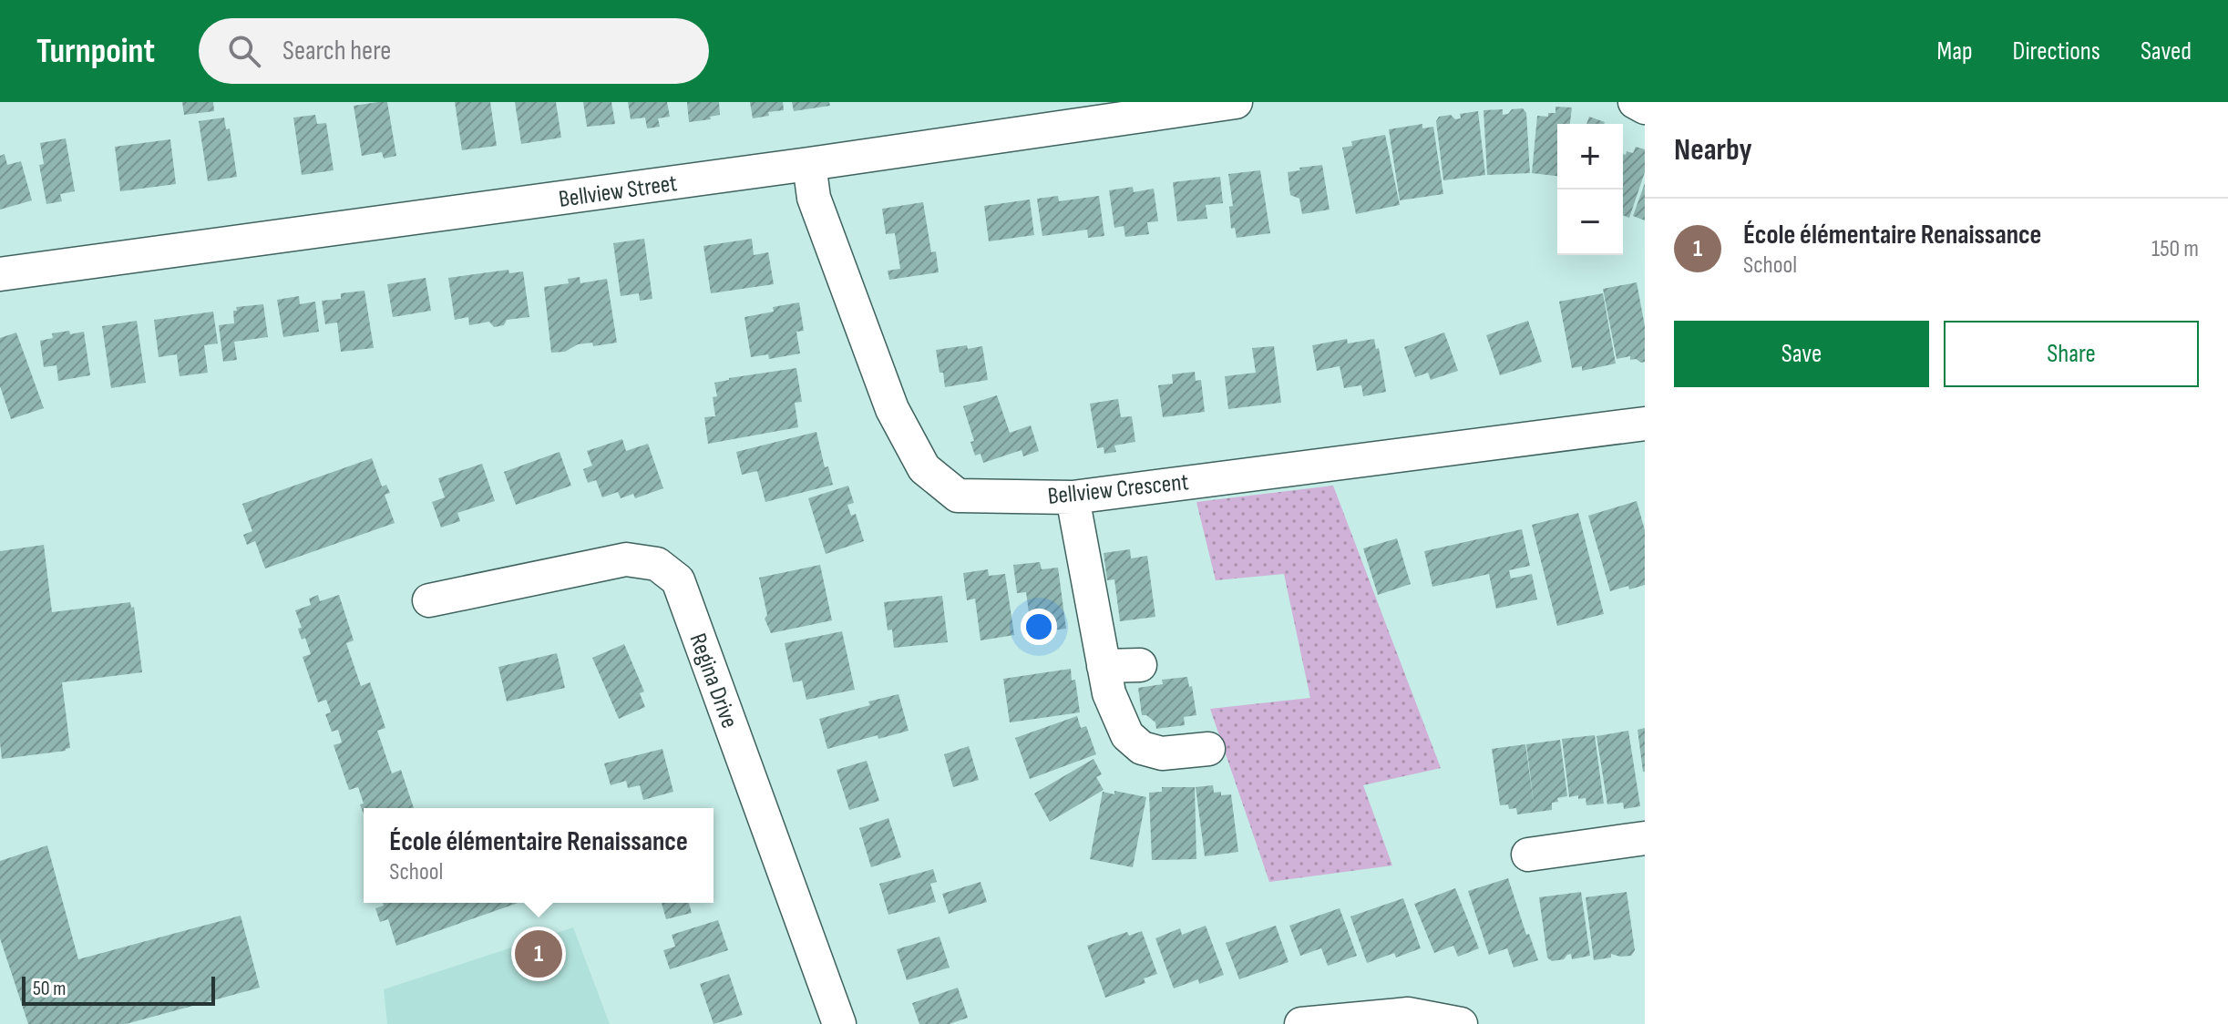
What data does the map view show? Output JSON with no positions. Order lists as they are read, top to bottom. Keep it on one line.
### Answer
{"streets":{"street":["Bellview Street","Bellview Crescent","Regina Drive"]},"crossings":[["Bellview Street","Bellview Crescent"]],"scale_bar":"50 m","page":{"header":"Turnpoint","search":"Search here","nav":["Map","Directions","Saved"],"heading":"Nearby","map_buttons":["+","−"],"list":[{"mark":"1","name":"École élémentaire Renaissance","note":"School","value":"150 m"}],"buttons":["Save","Share"],"popup":["École élémentaire Renaissance","School"],"pins":"1","scale":"50 m"}}
